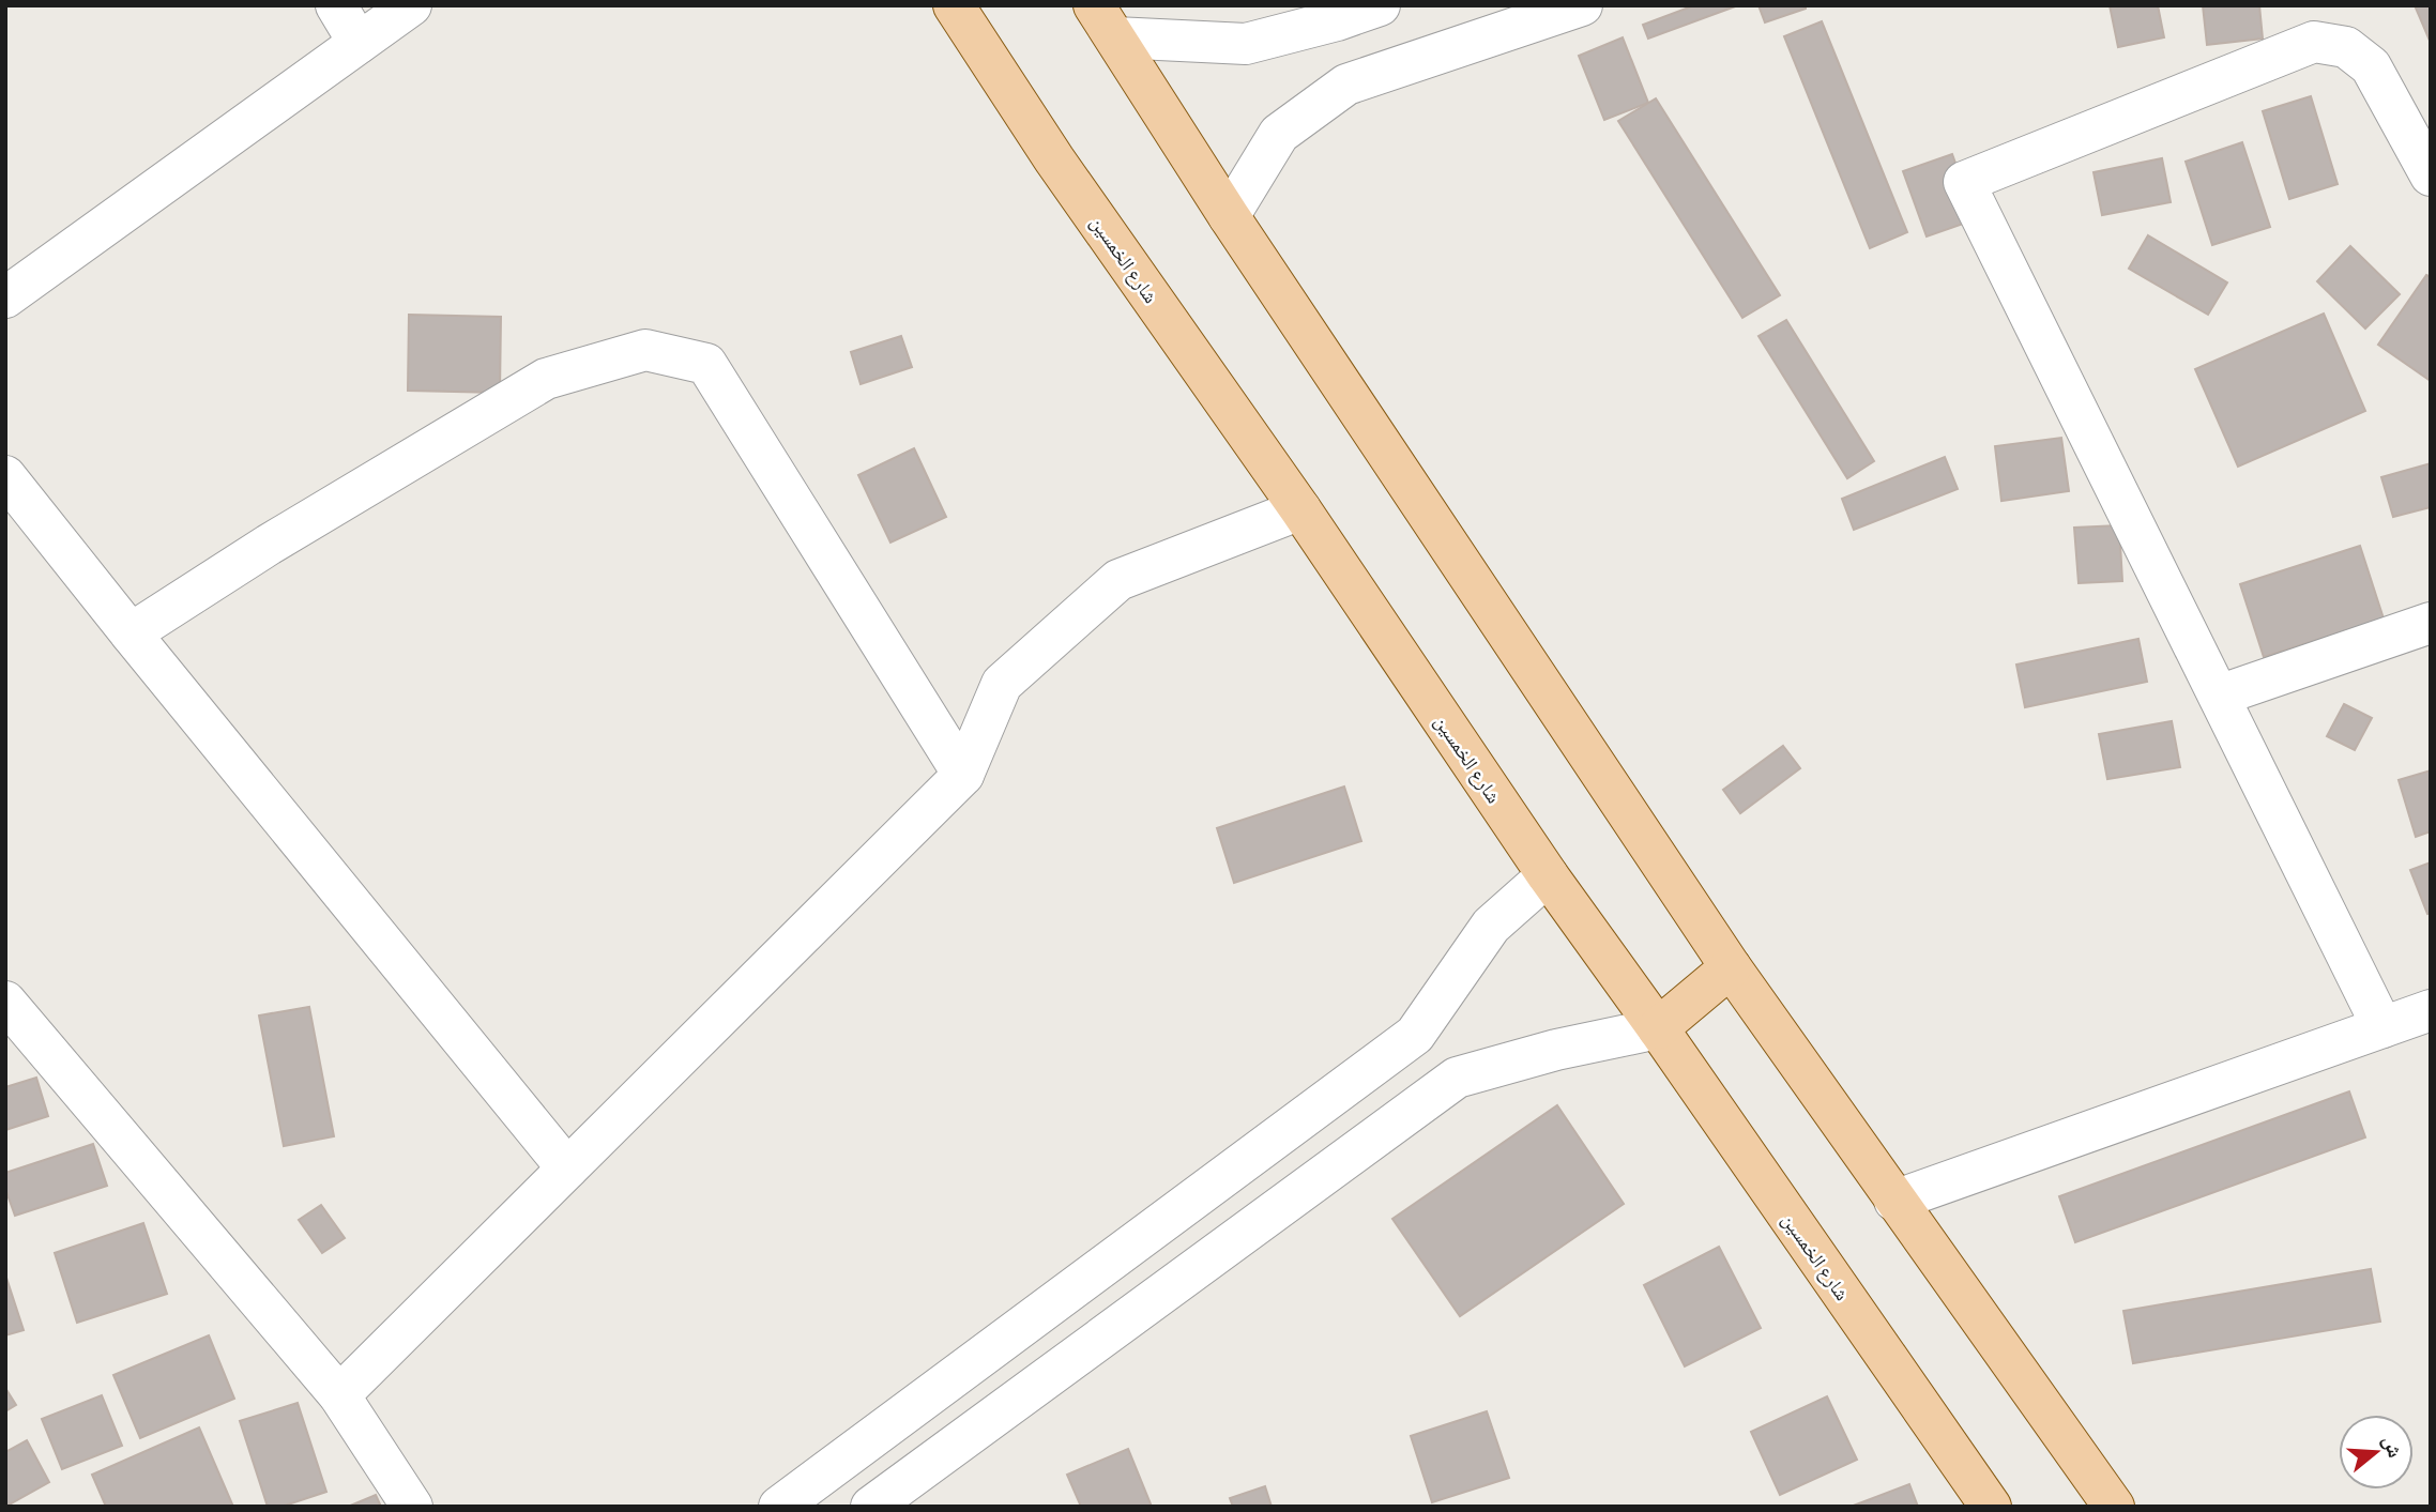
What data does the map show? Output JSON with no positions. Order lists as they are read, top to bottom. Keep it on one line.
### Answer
{"streets":{"main road":["شارع الخمسين"]},"north":"right"}
